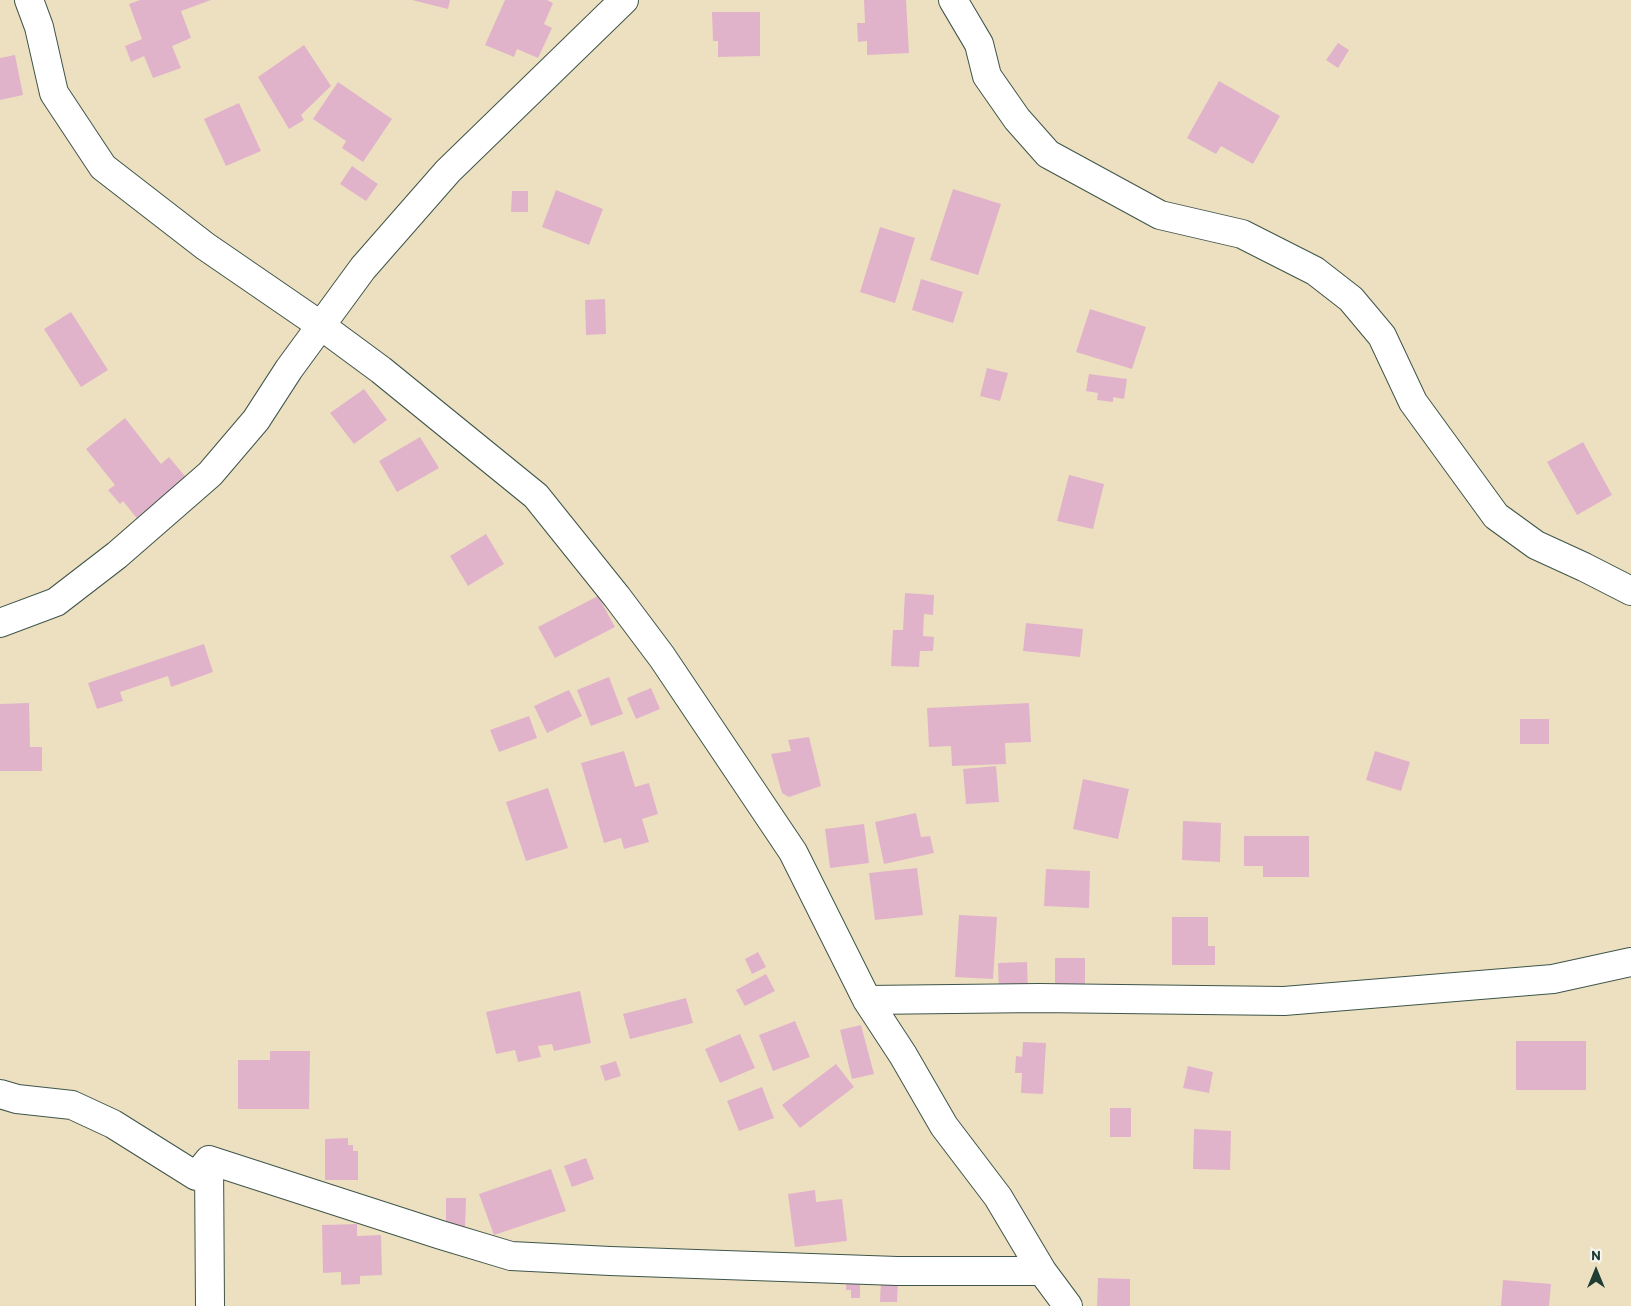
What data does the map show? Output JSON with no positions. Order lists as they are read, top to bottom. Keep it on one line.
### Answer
{"north":"top"}
